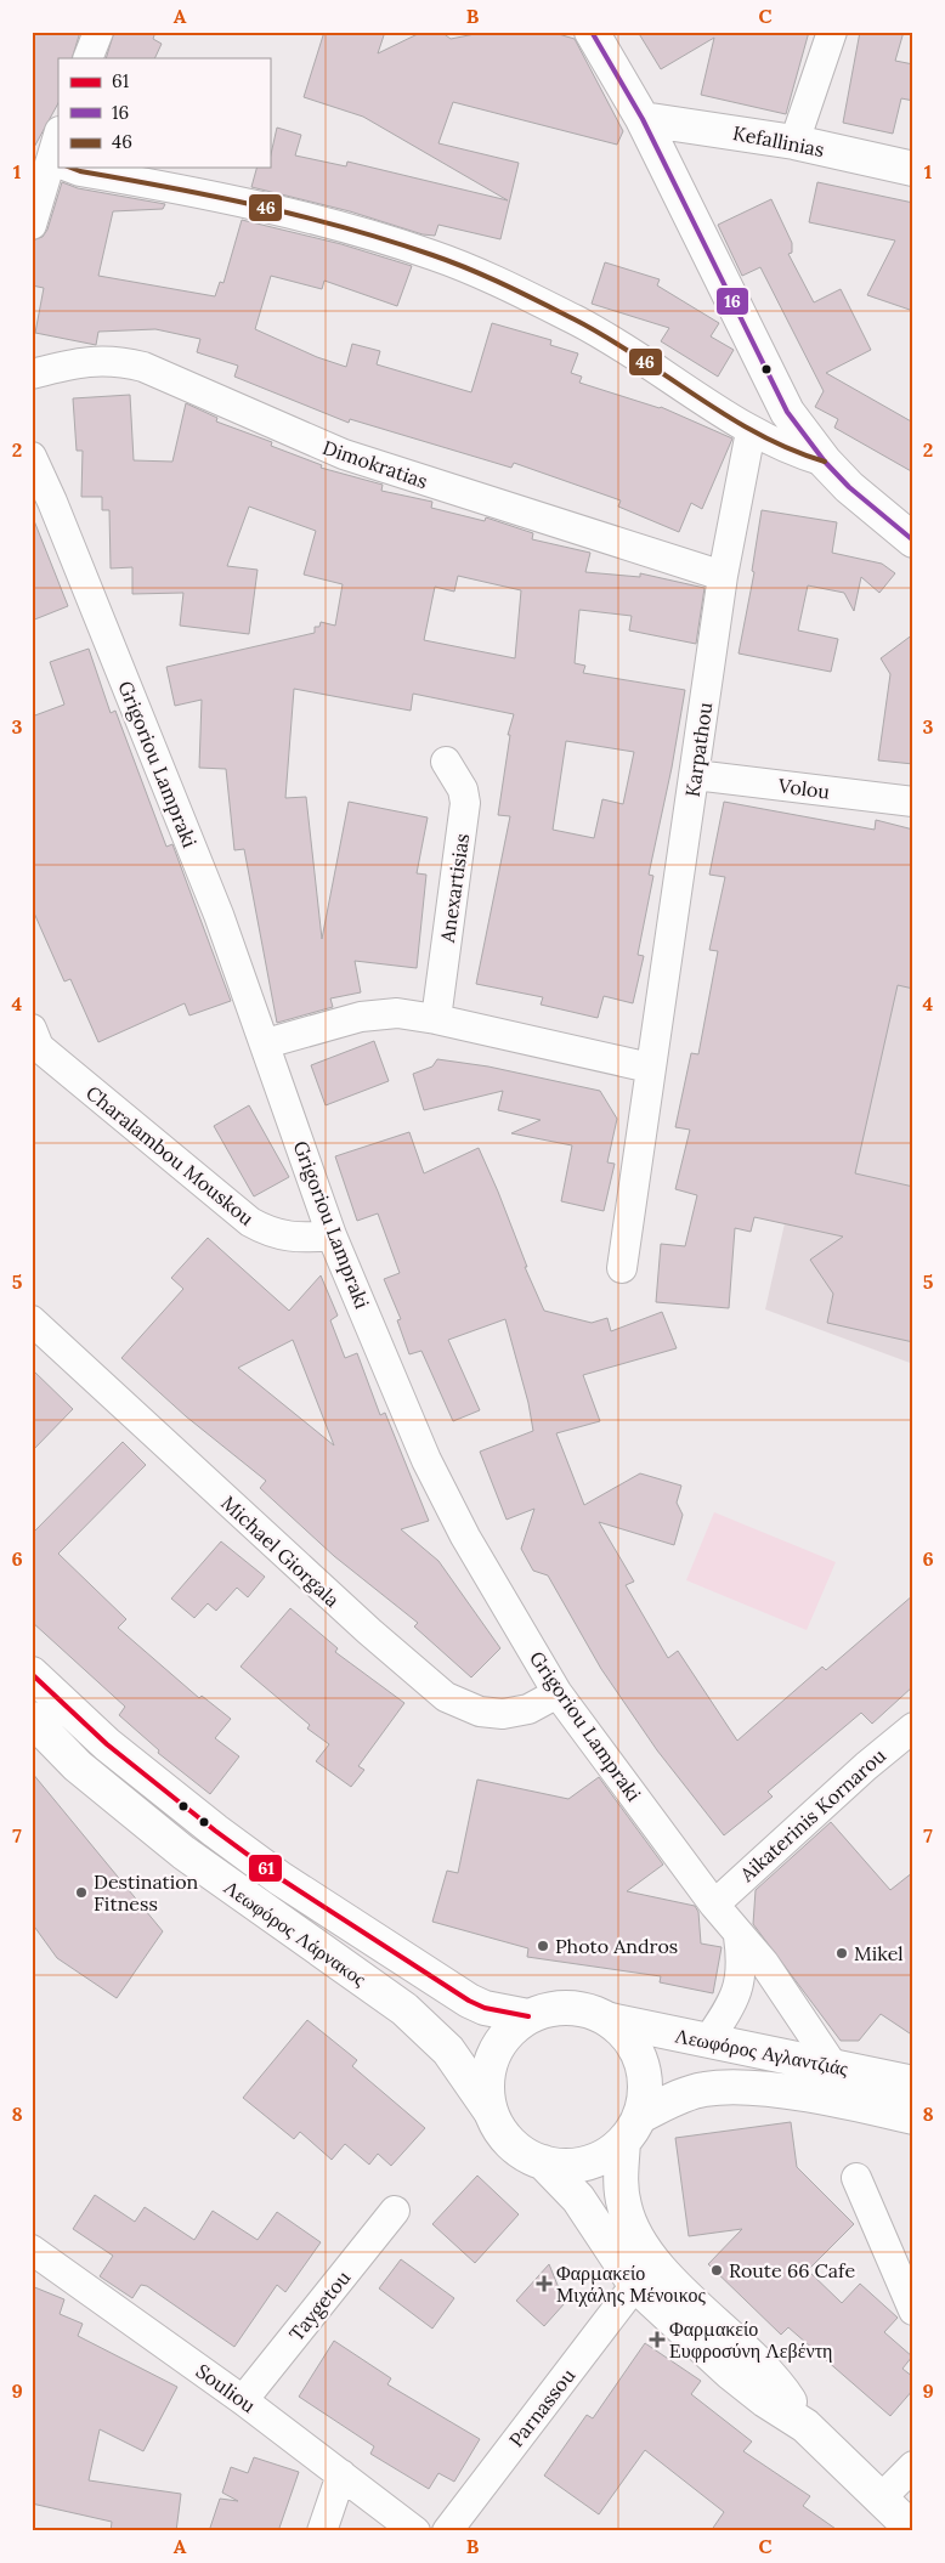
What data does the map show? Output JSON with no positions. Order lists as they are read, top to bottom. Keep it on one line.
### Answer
{"streets":{"main road":["Kefallinias","Λεωφόρος Λάρνακος","Λεωφόρος Αγλαντζιάς"],"street":["Dimokratias","Karpathou","Grigoriou Lampraki","Volou","Anexartisias","Charalambou Mouskou","Michael Giorgala","Aikaterinis Kornarou","Taygetou","Souliou","Parnassou"]},"crossings":[["Dimokratias","Karpathou"],["Karpathou","Volou"],["Grigoriou Lampraki","Charalambou Mouskou"],["Grigoriou Lampraki","Michael Giorgala"],["Grigoriou Lampraki","Aikaterinis Kornarou"],["Grigoriou Lampraki","Λεωφόρος Αγλαντζιάς"],["Λεωφόρος Λάρνακος","Λεωφόρος Αγλαντζιάς"],["Λεωφόρος Λάρνακος","Parnassou"],["Taygetou","Souliou"]],"places":{"other":["Destination Fitness","Photo Andros","Mikel","Route 66 Cafe"],"health":["Φαρμακείο Μιχάλης Μένοικος","Φαρμακείο Ευφροσύνη Λεβέντη"]},"lines":["transit line 16","transit line 46","transit line 61"],"legend":["61","16","46"],"grid":{"columns":["A","B","C"],"rows":["1","2","3","4","5","6","7","8","9"]}}
